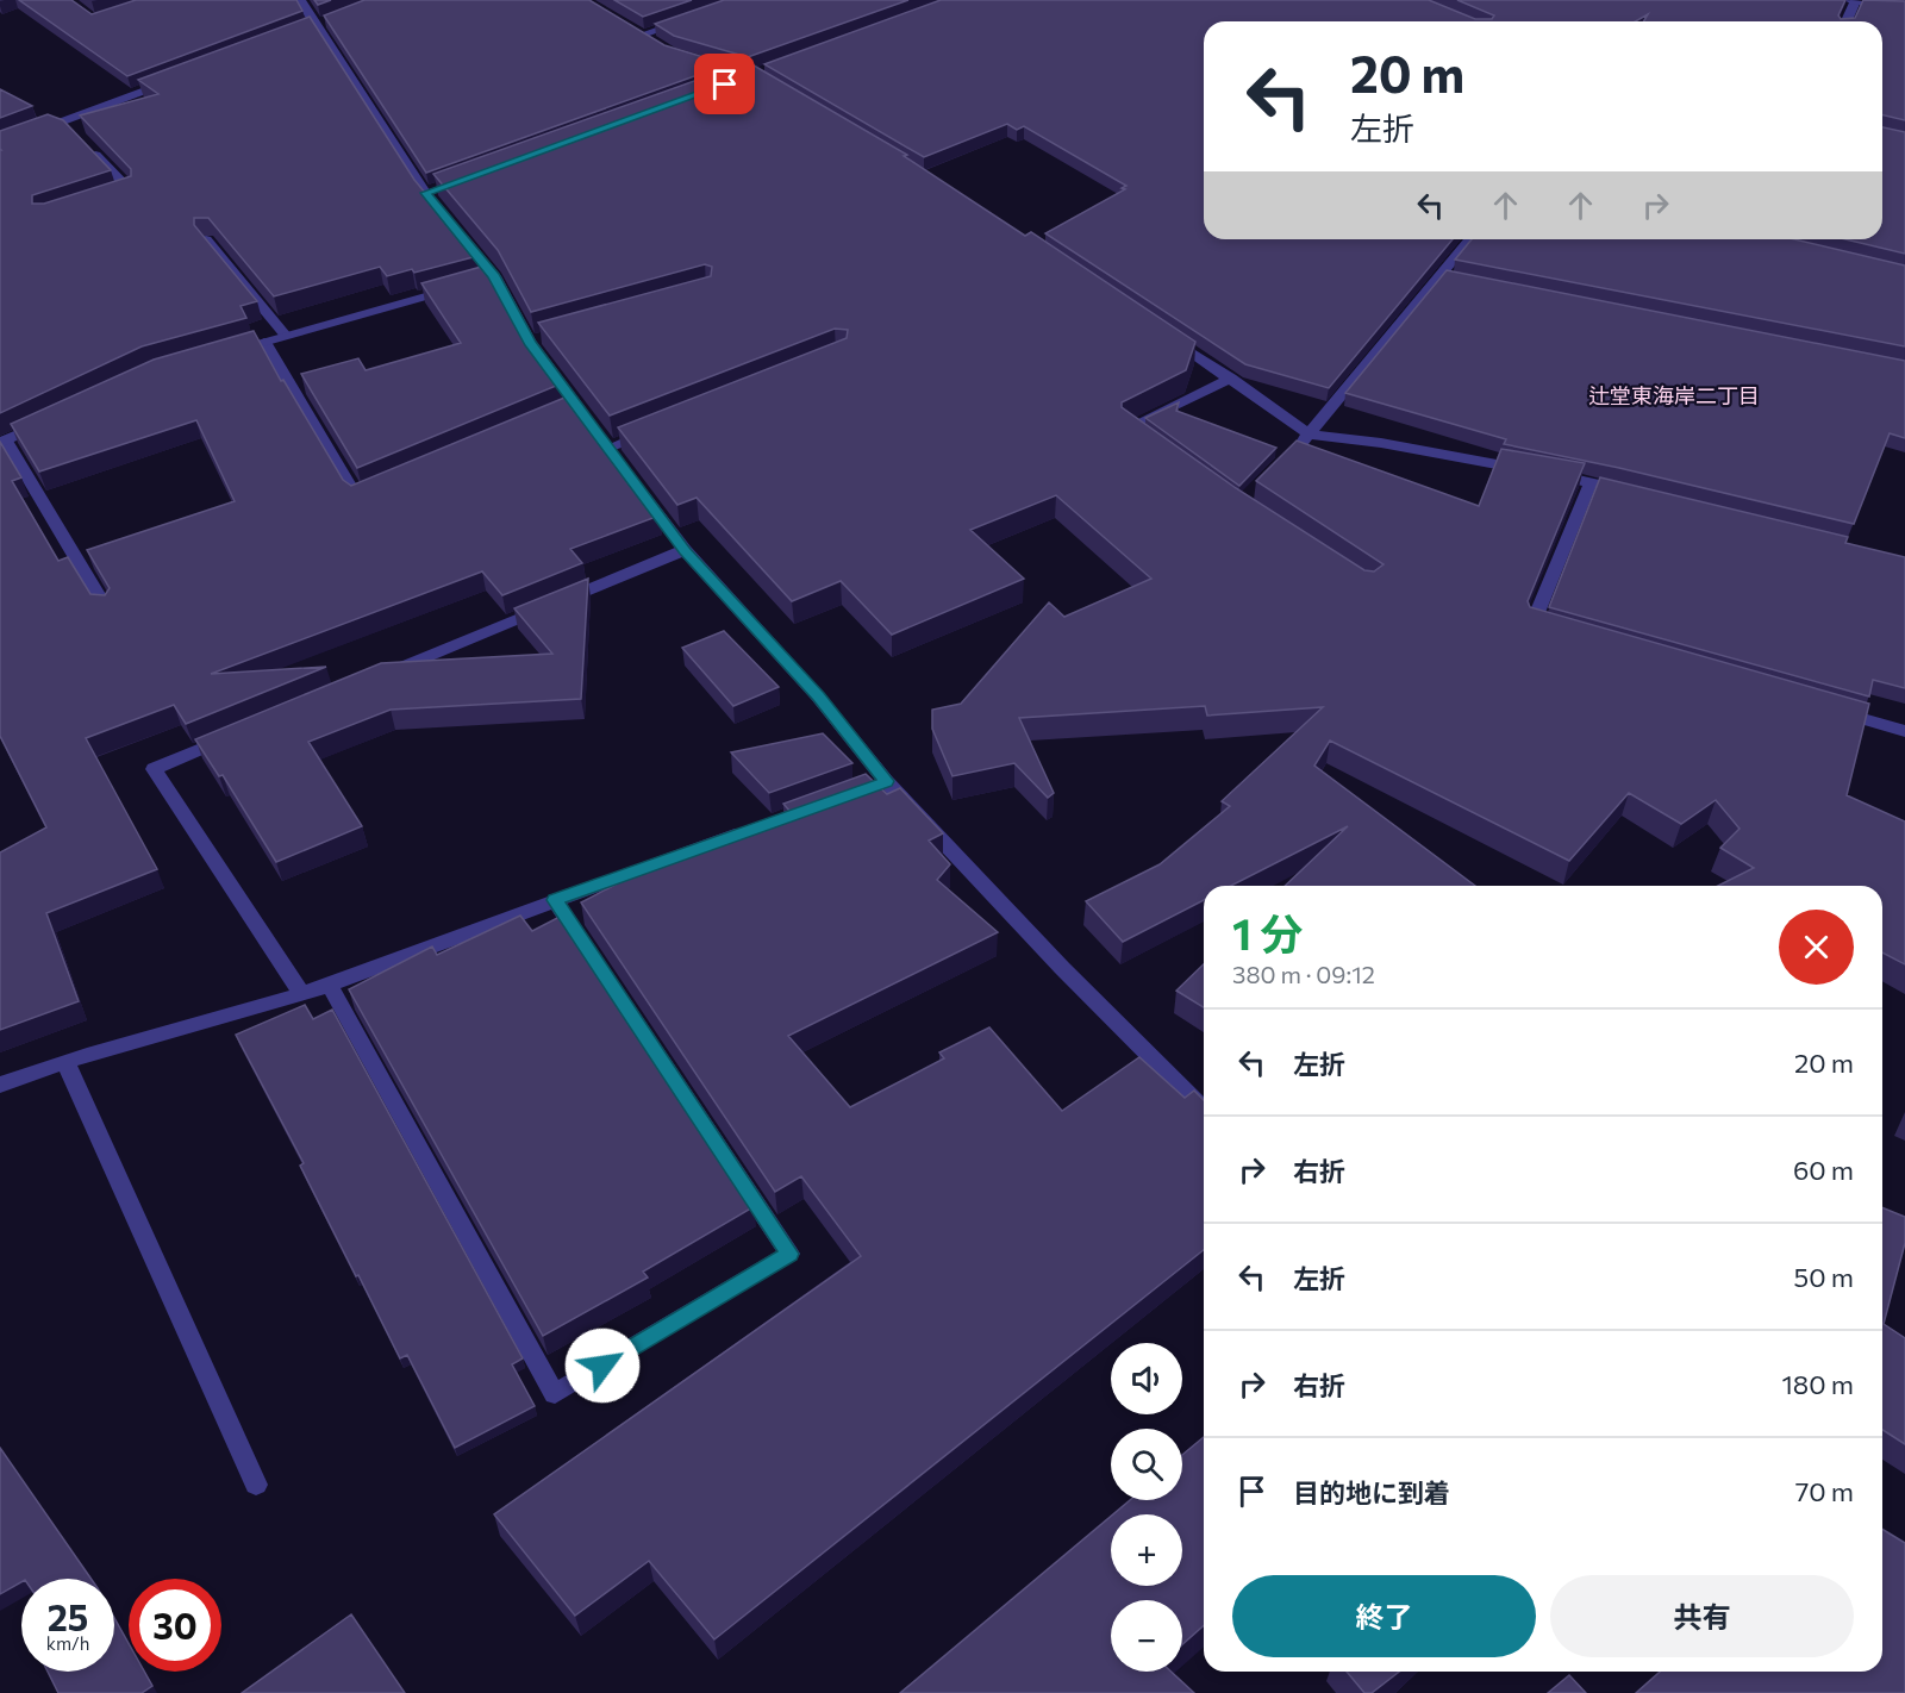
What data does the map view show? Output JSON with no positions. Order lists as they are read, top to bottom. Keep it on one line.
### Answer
{"districts":["辻堂東海岸二丁目"],"page":{"turn":["20 m","左折"],"heading":["1 分","380 m · 09:12"],"list":[{"name":"左折","value":"20 m"},{"name":"右折","value":"60 m"},{"name":"左折","value":"50 m"},{"name":"右折","value":"180 m"},{"name":"目的地に到着","value":"70 m"}],"map_buttons":["+","−"],"buttons":["終了","共有"],"speed":"25 km/h","limit":"30"}}
